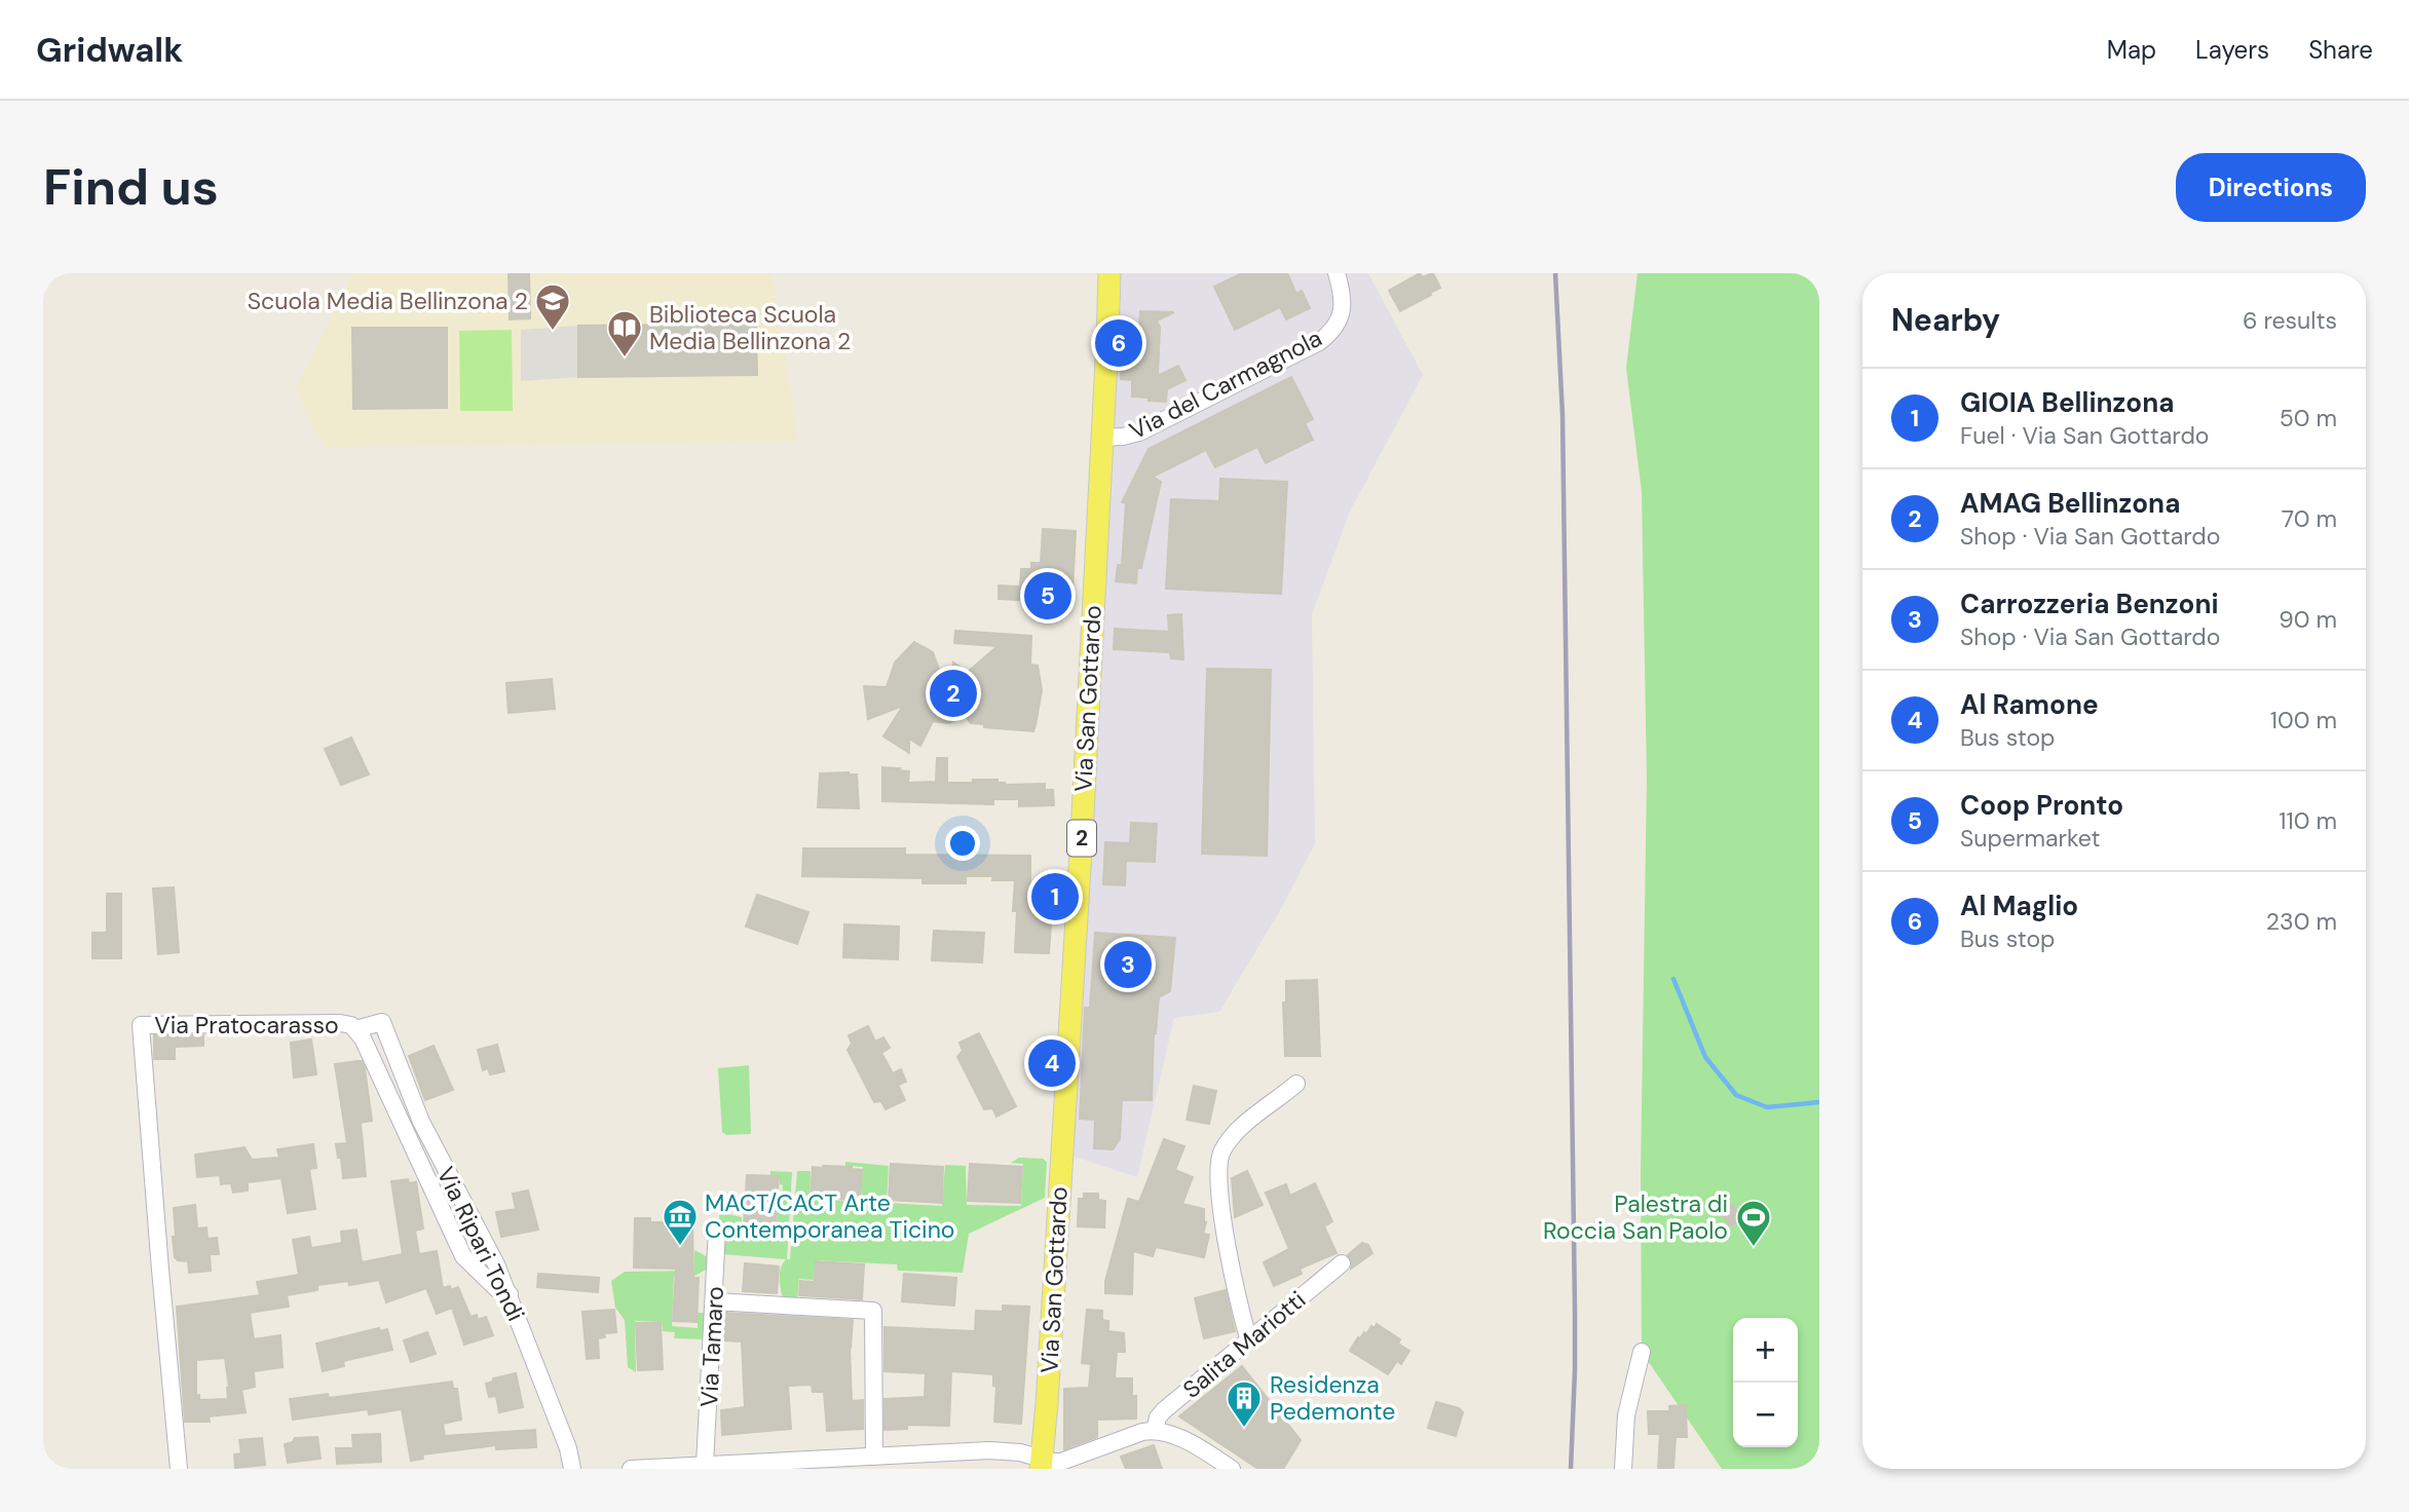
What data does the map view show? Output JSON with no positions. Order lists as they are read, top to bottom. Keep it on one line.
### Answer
{"streets":{"main road":["Via San Gottardo","2"],"street":["Via del Carmagnola","Via Pratocarasso","Via Ripari Tondi","Salita Mariotti","Via Tamaro"]},"crossings":[["Via del Carmagnola","Via San Gottardo"],["Via Pratocarasso","Via Ripari Tondi"]],"places":{"school or university":["Scuola Media Bellinzona 2"],"library":["Biblioteca Scuola Media Bellinzona 2"],"museum":["MACT/CACT Arte Contemporanea Ticino"],"sports":["Palestra di Roccia San Paolo"],"building":["Residenza Pedemonte"]},"page":{"header":"Gridwalk","nav":["Map","Layers","Share"],"buttons":"Directions","title":"Find us","heading":["Nearby","6 results"],"pins":["6","5","2","1","3","4"],"list":[{"mark":"1","name":"GIOIA Bellinzona","note":"Fuel · Via San Gottardo","value":"50 m"},{"mark":"2","name":"AMAG Bellinzona","note":"Shop · Via San Gottardo","value":"70 m"},{"mark":"3","name":"Carrozzeria Benzoni","note":"Shop · Via San Gottardo","value":"90 m"},{"mark":"4","name":"Al Ramone","note":"Bus stop","value":"100 m"},{"mark":"5","name":"Coop Pronto","note":"Supermarket","value":"110 m"},{"mark":"6","name":"Al Maglio","note":"Bus stop","value":"230 m"}],"map_buttons":["+","−"]}}
